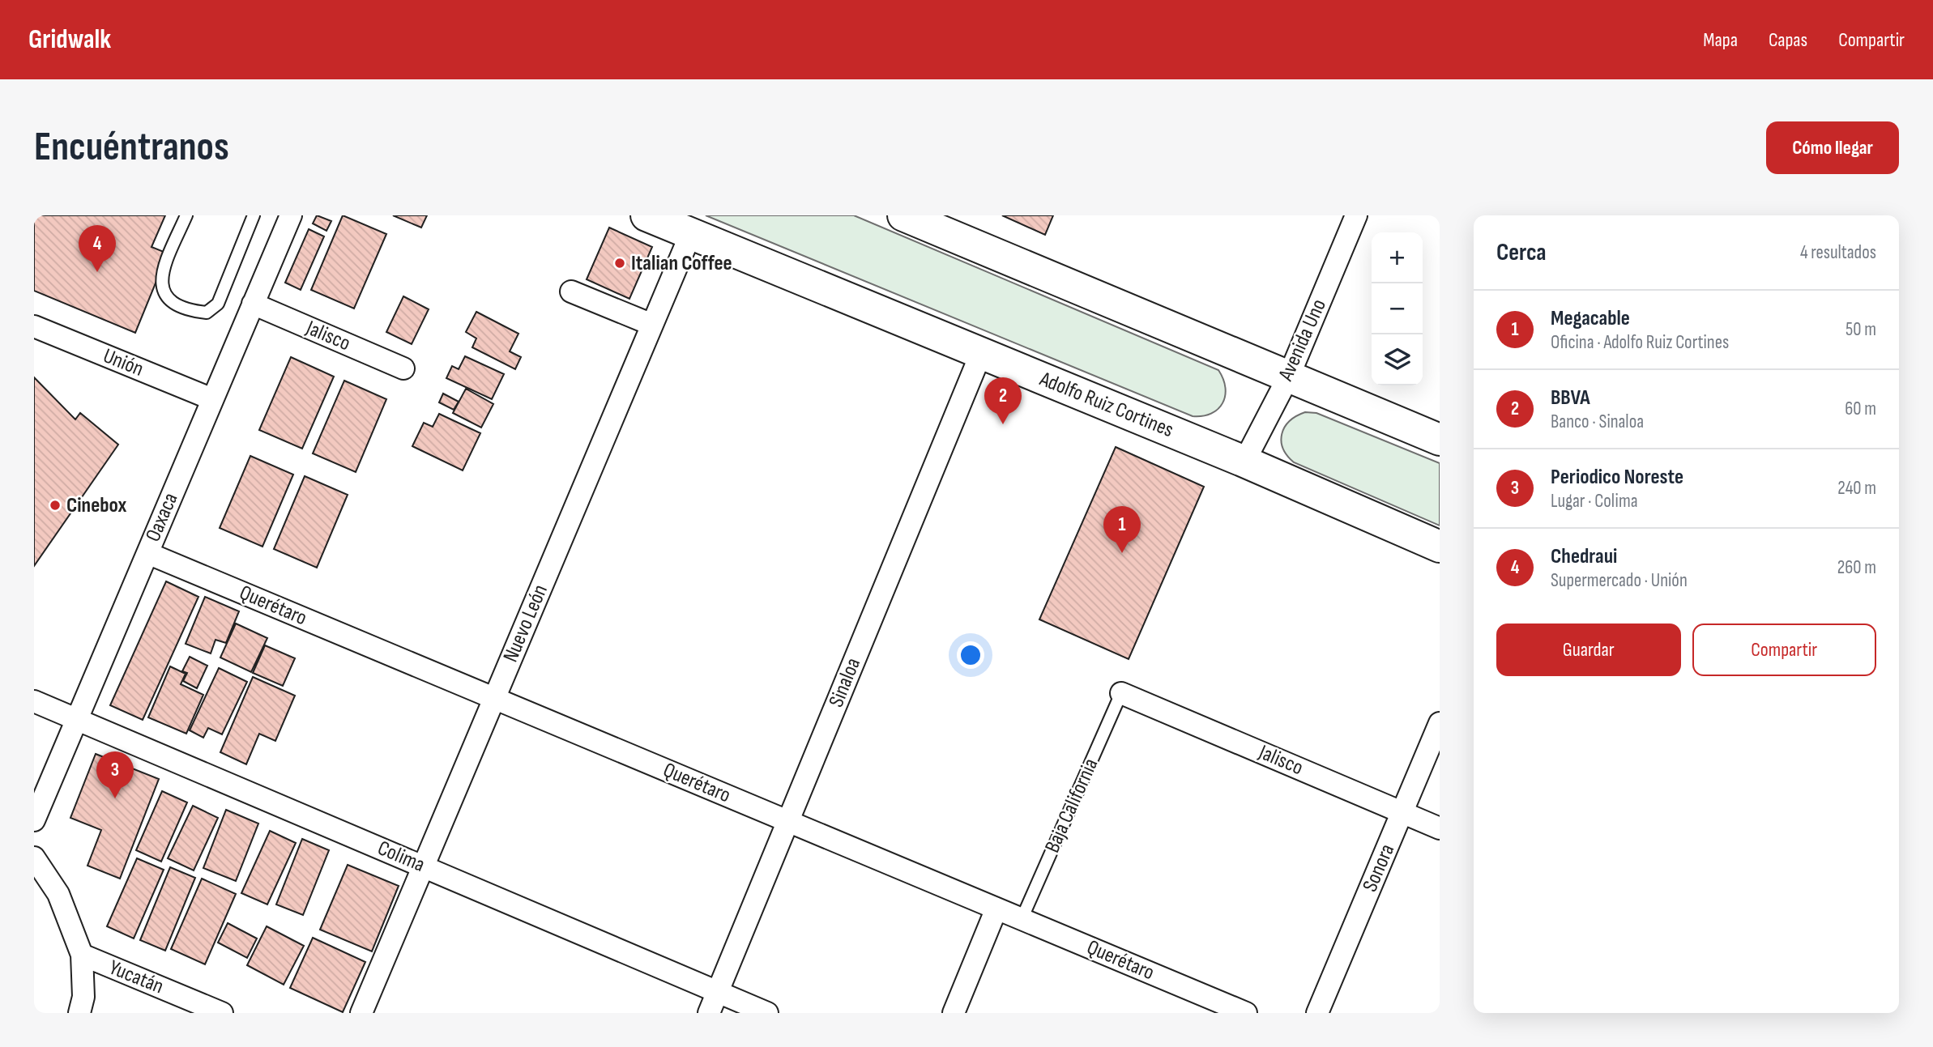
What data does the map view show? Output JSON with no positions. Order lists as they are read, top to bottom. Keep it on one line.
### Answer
{"streets":{"main road":["Adolfo Ruiz Cortines"],"street":["Jalisco","Avenida Uno","Unión","Oaxaca","Querétaro","Nuevo León","Sinaloa","Colima","Sonora","Yucatán"],"lane":["Baja California"]},"crossings":[["Jalisco","Oaxaca"],["Jalisco","Baja California"],["Jalisco","Sonora"],["Avenida Uno","Adolfo Ruiz Cortines"],["Unión","Oaxaca"],["Adolfo Ruiz Cortines","Nuevo León"],["Adolfo Ruiz Cortines","Sinaloa"],["Oaxaca","Querétaro"],["Oaxaca","Colima"],["Querétaro","Nuevo León"],["Querétaro","Sinaloa"],["Querétaro","Baja California"],["Nuevo León","Colima"],["Sinaloa","Colima"]],"places":["Italian Coffee","Cinebox"],"page":{"header":"Gridwalk","nav":["Mapa","Capas","Compartir"],"buttons":["Cómo llegar",["Guardar","Compartir"]],"title":"Encuéntranos","heading":["Cerca","4 resultados"],"pins":["4","2","1","3"],"map_buttons":["+","−"],"list":[{"mark":"1","name":"Megacable","note":"Oficina · Adolfo Ruiz Cortines","value":"50 m"},{"mark":"2","name":"BBVA","note":"Banco · Sinaloa","value":"60 m"},{"mark":"3","name":"Periodico Noreste","note":"Lugar · Colima","value":"240 m"},{"mark":"4","name":"Chedraui","note":"Supermercado · Unión","value":"260 m"}]}}
